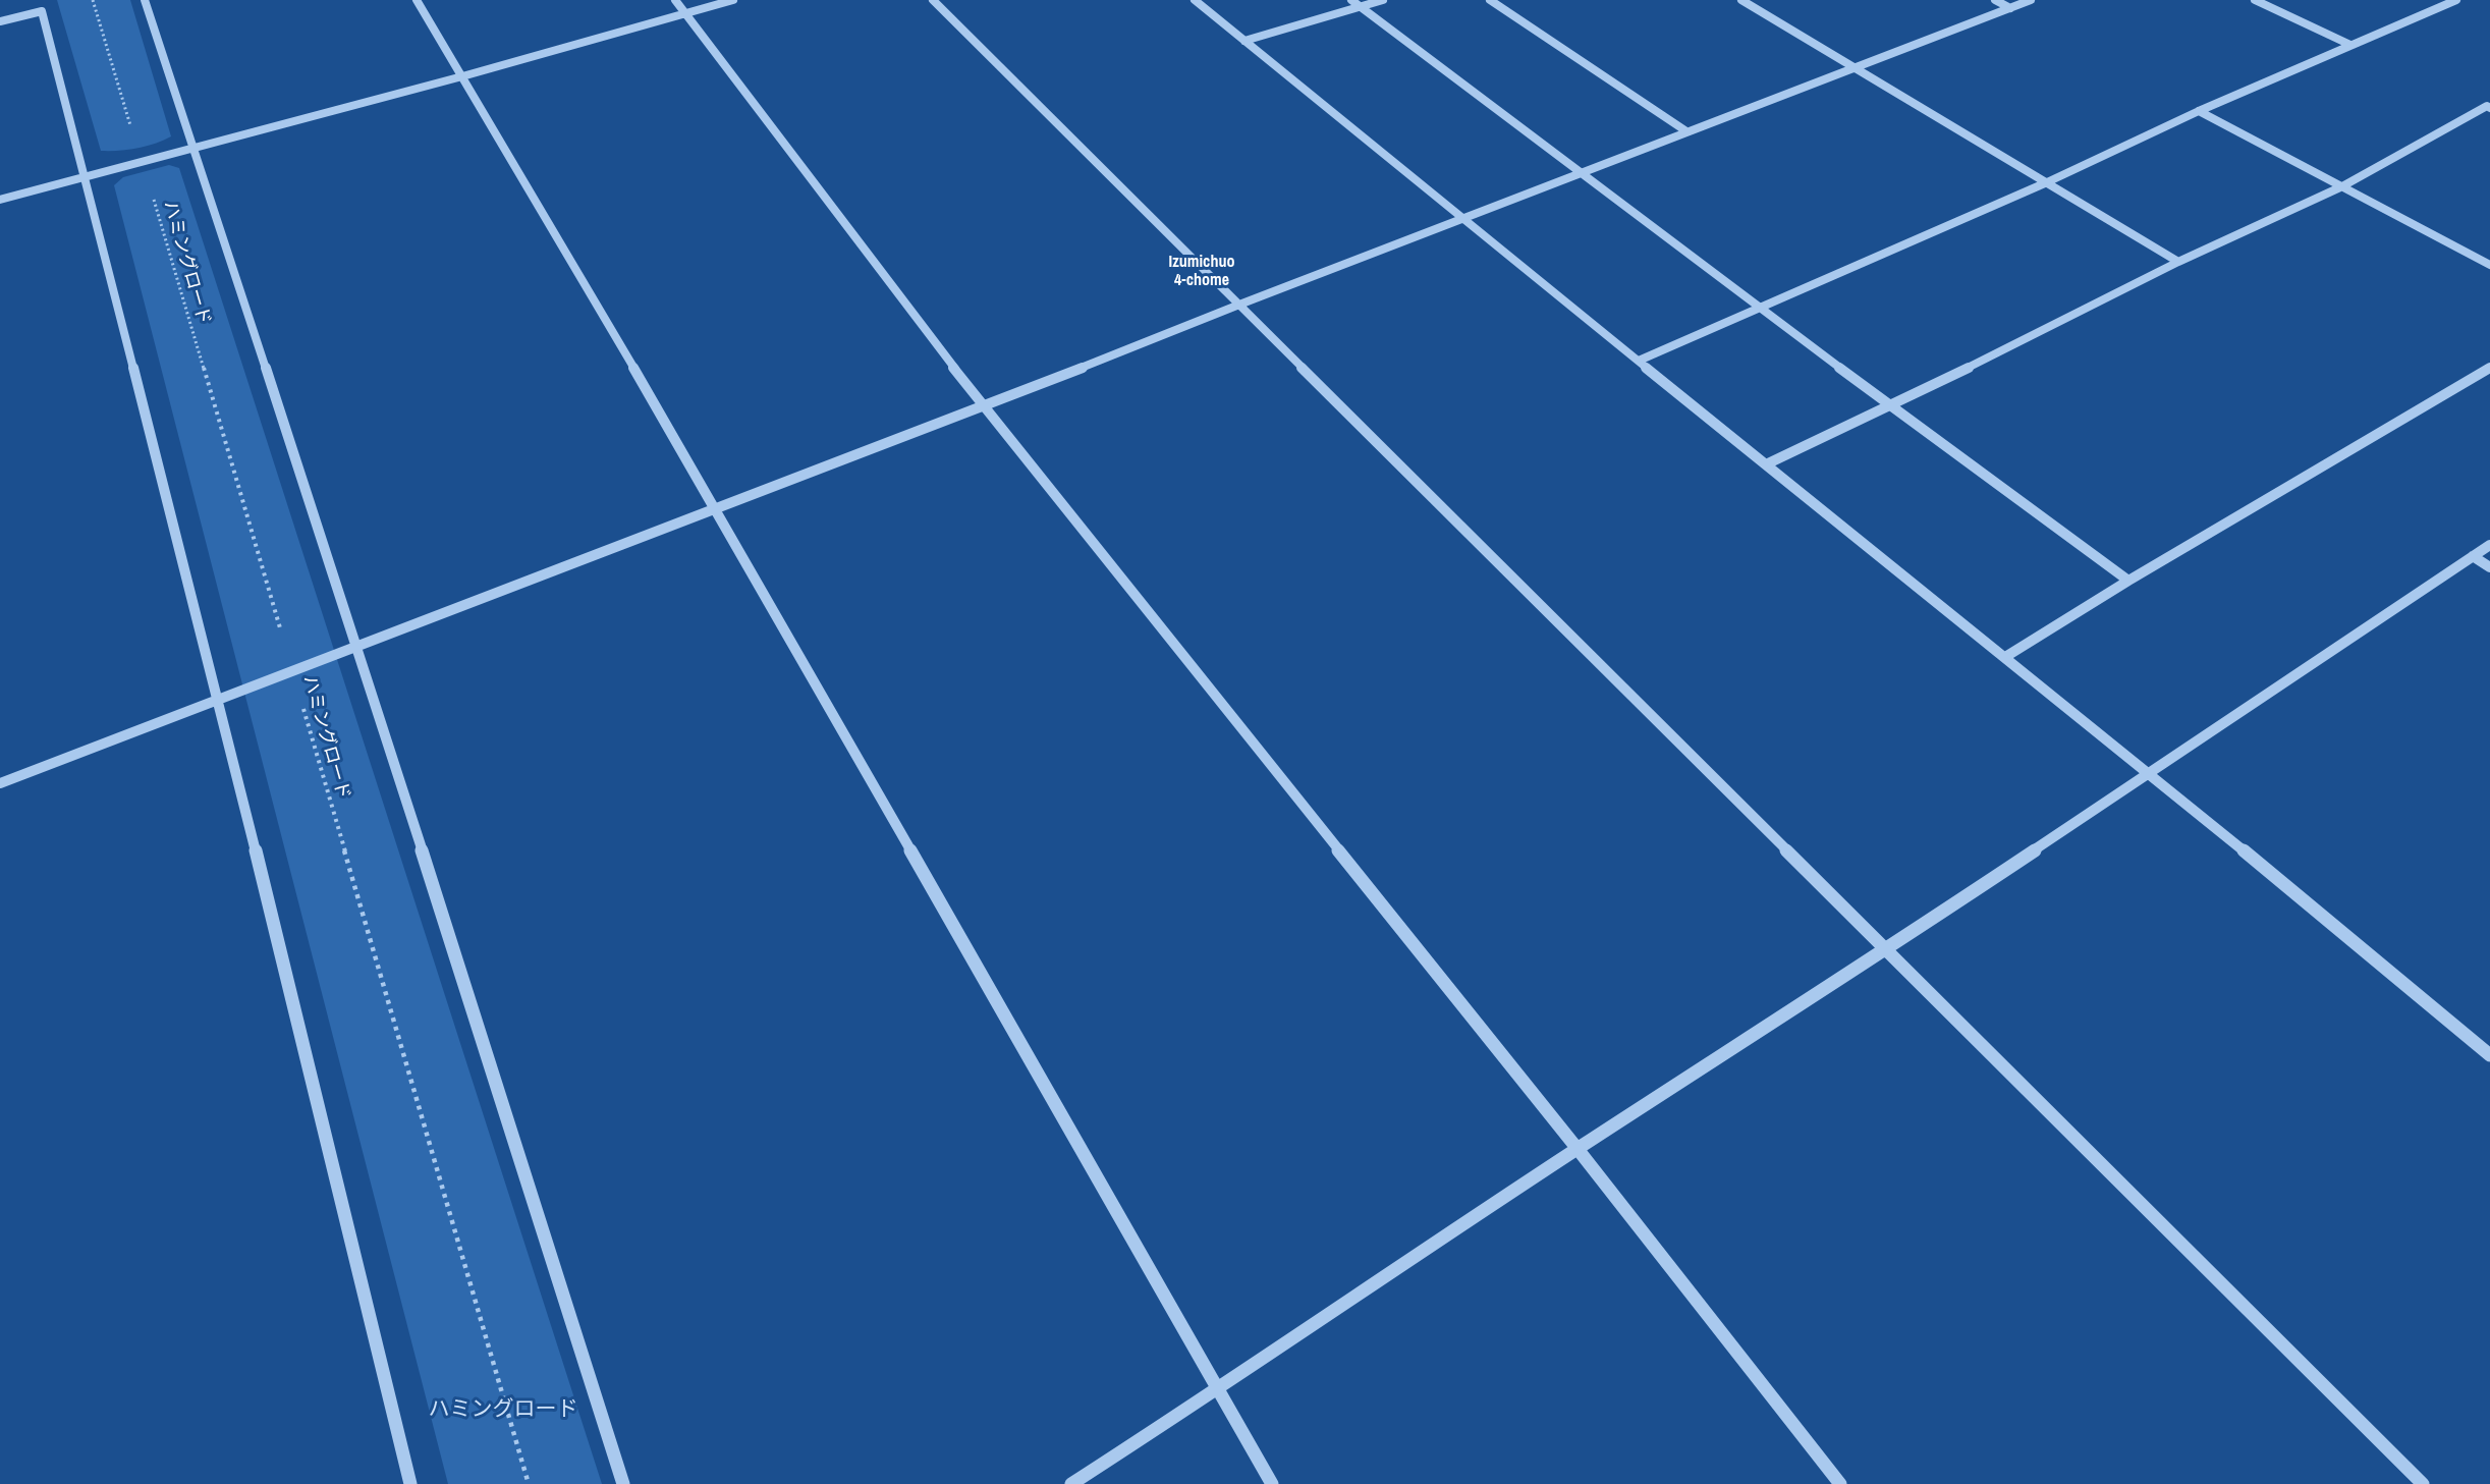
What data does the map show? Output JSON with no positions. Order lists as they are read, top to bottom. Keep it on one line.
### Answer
{"streets":{"path":["ハミングロード"]},"districts":["Izumichuo 4-chome"],"parks":["ハミングロード"]}
